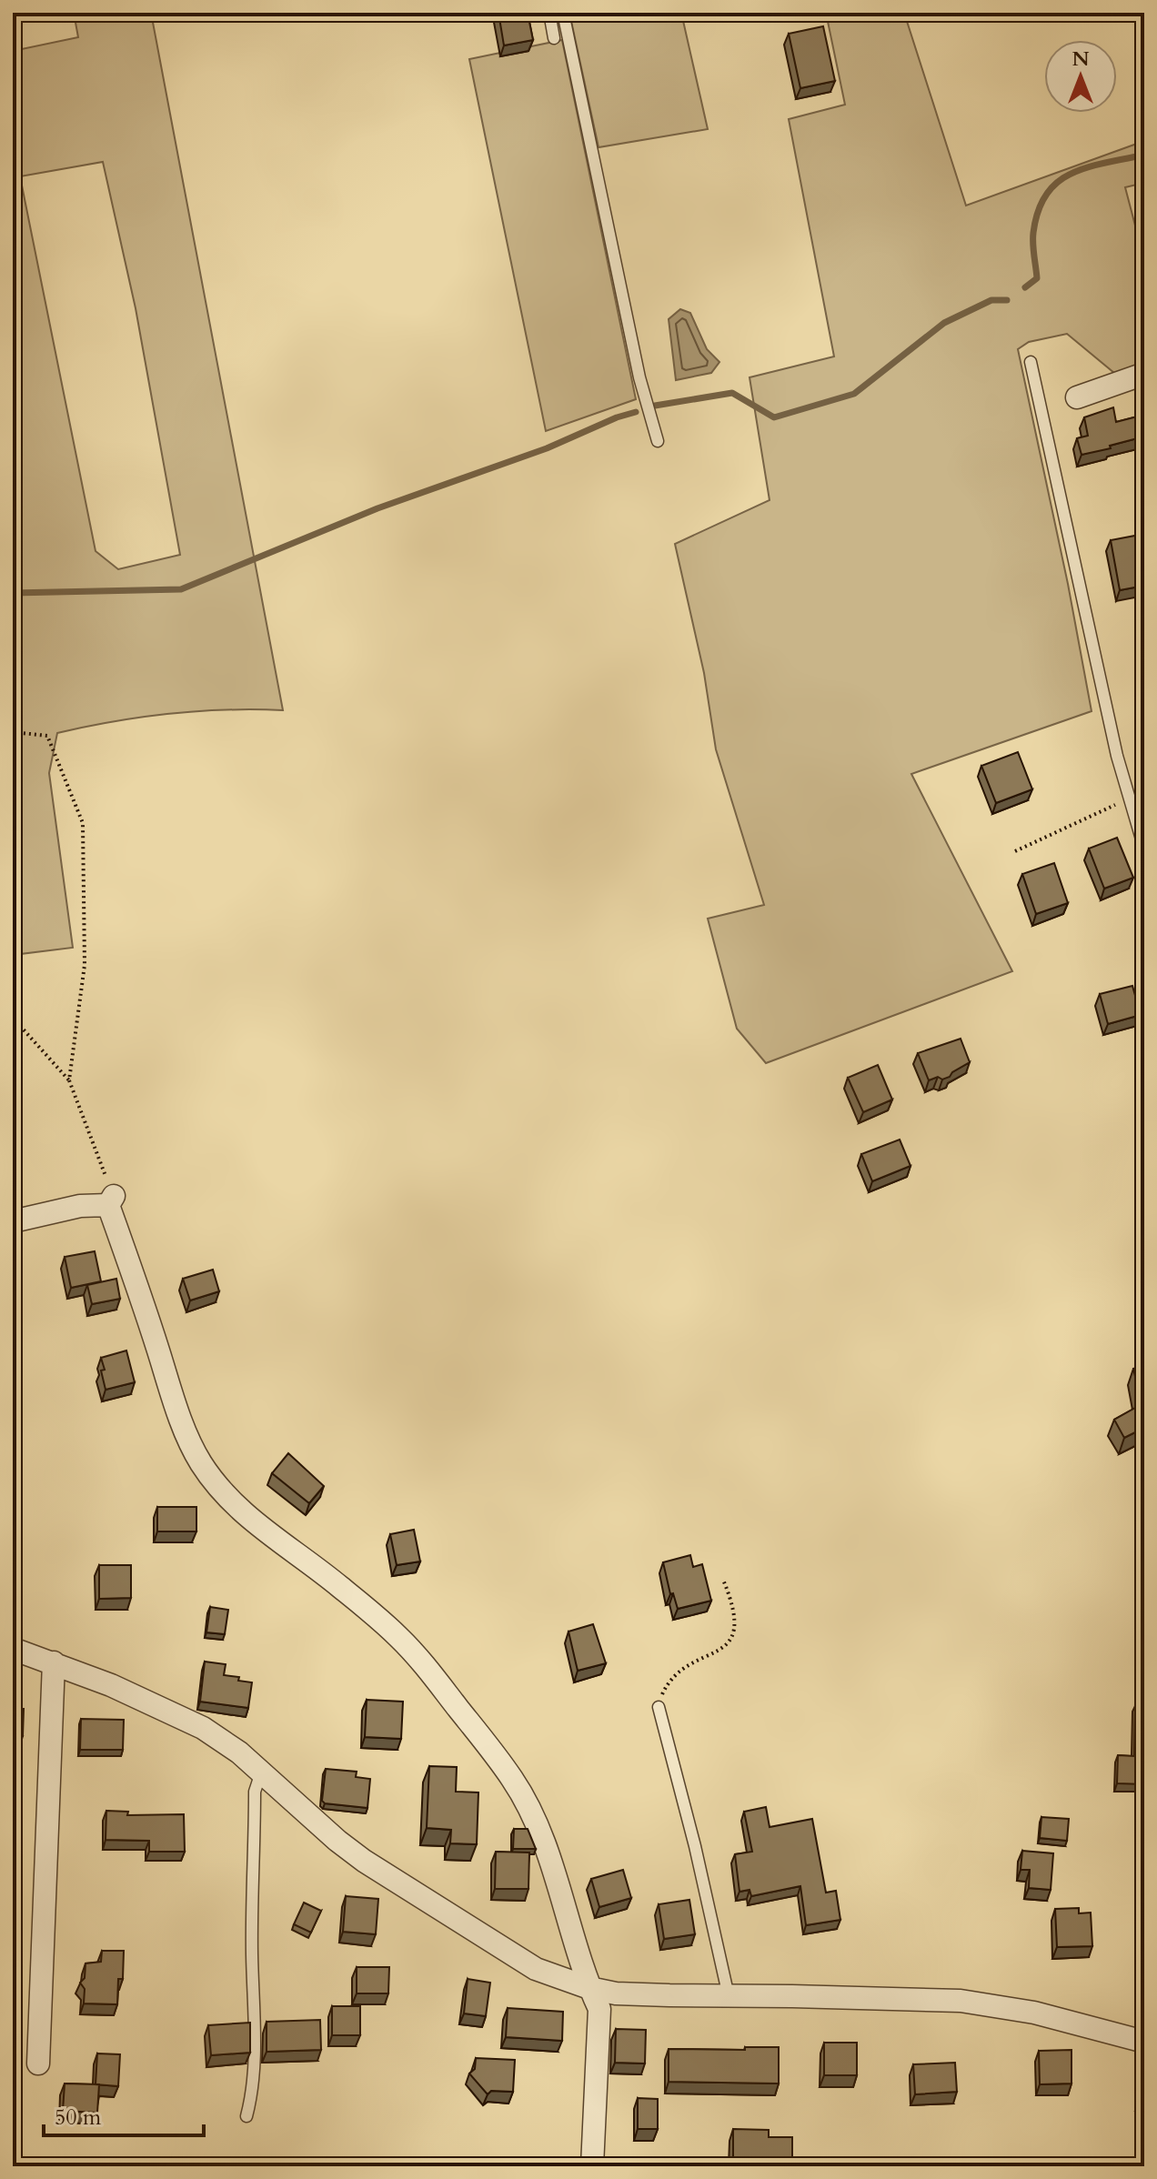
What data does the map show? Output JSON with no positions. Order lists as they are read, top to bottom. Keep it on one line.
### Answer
{"scale_bar":"50 m","north":"top"}
